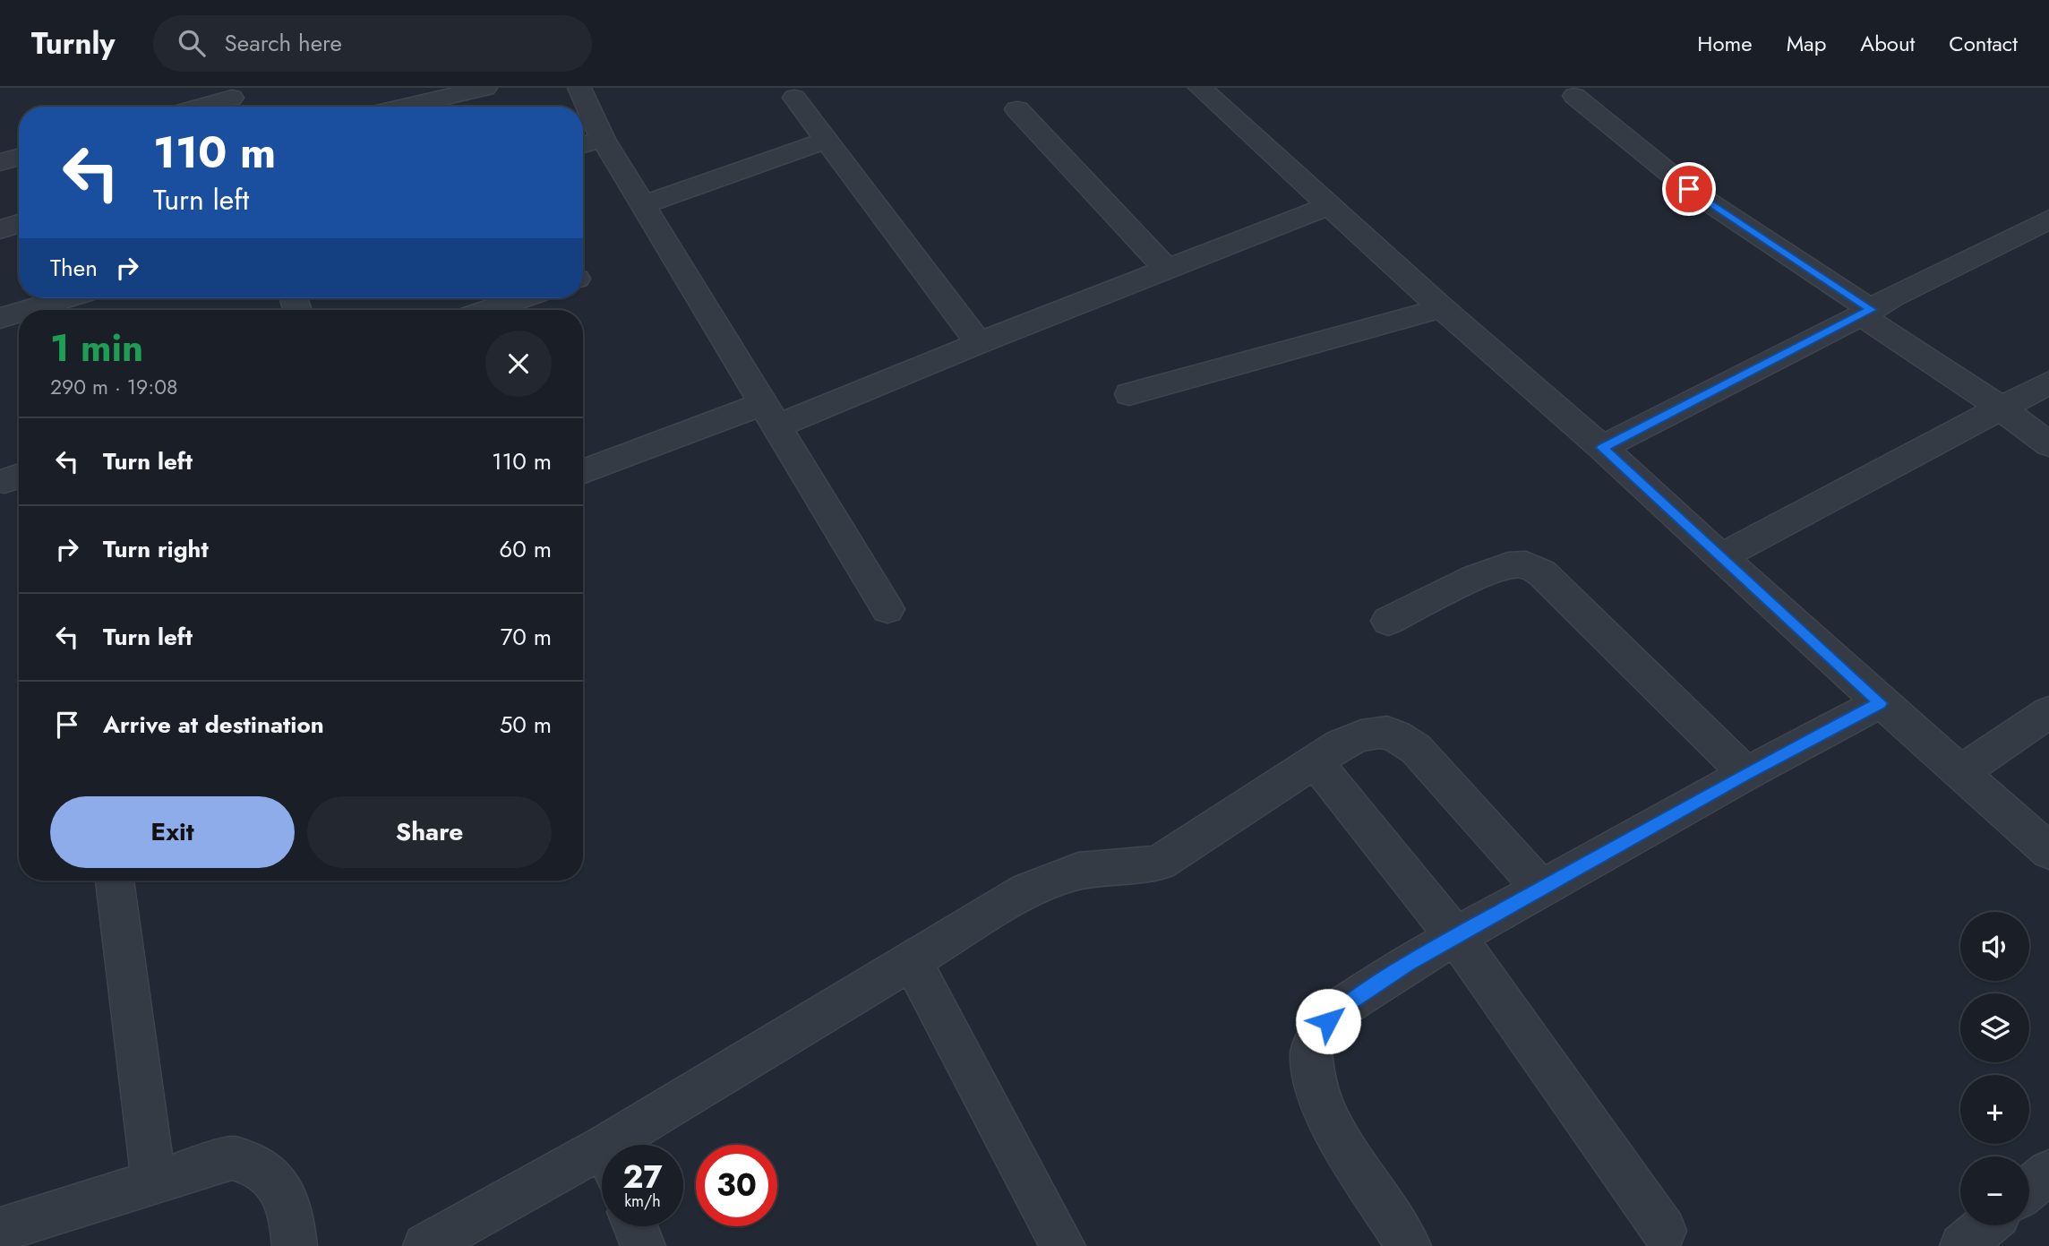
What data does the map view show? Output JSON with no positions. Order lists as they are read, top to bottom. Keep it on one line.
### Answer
{"page":{"header":"Turnly","search":"Search here","nav":["Home","Map","About","Contact"],"turn":["110 m","Turn left"],"then":"Then","heading":["1 min","290 m · 19:08"],"list":[{"name":"Turn left","value":"110 m"},{"name":"Turn right","value":"60 m"},{"name":"Turn left","value":"70 m"},{"name":"Arrive at destination","value":"50 m"}],"buttons":["Exit","Share"],"map_buttons":["+","−"],"speed":"27 km/h","limit":"30"}}
